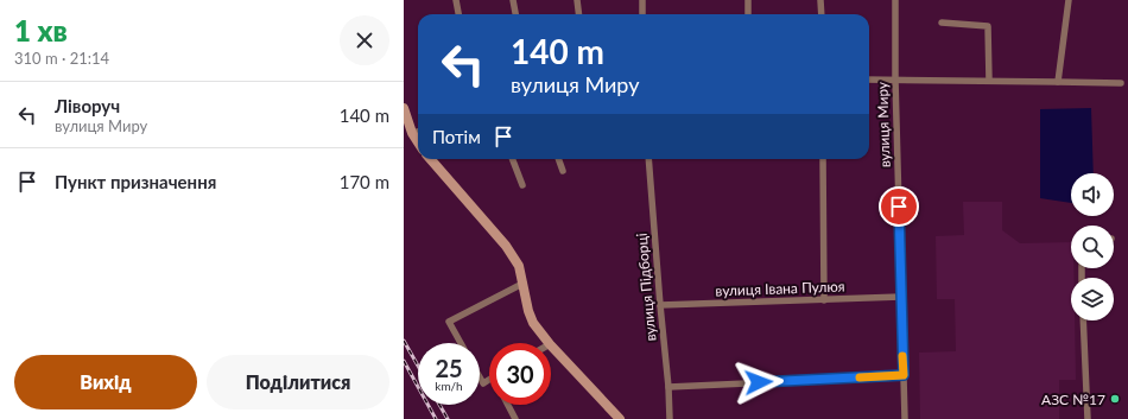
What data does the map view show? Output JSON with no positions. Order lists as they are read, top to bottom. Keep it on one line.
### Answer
{"streets":{"street":["вулиця Миру","вулиця Підборці","вулиця Івана Пулюя"]},"crossings":[["вулиця Миру","вулиця Івана Пулюя"],["вулиця Підборці","вулиця Івана Пулюя"]],"places":["АЗС №17"],"page":{"heading":["1 хв","310 m · 21:14"],"turn":["140 m","вулиця Миру"],"list":[{"name":"Ліворуч","note":"вулиця Миру","value":"140 m"},{"name":"Пункт призначення","value":"170 m"}],"then":"Потім","speed":"25 km/h","limit":"30","buttons":["Вихід","Поділитися"]}}
